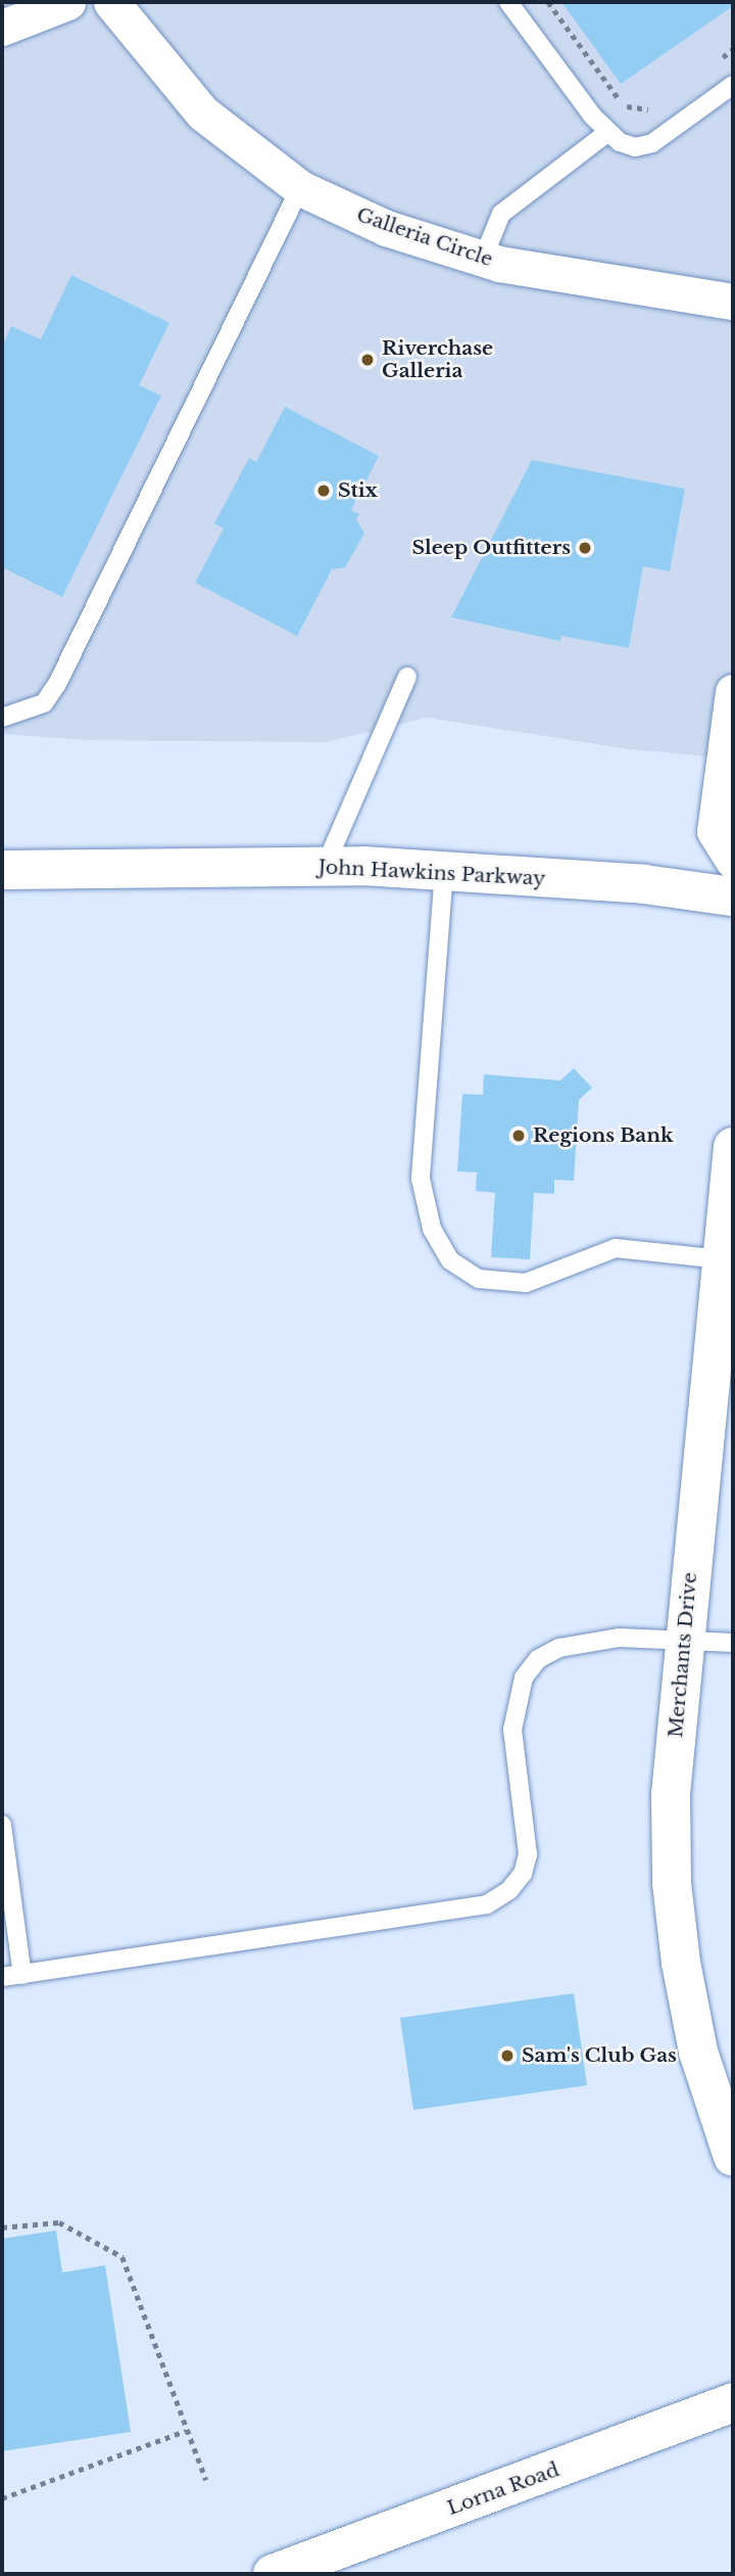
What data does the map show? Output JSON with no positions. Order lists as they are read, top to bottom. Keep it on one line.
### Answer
{"streets":{"street":["Galleria Circle","John Hawkins Parkway","Merchants Drive","Lorna Road"]},"places":["Riverchase Galleria","Stix","Sleep Outfitters","Regions Bank","Sam's Club Gas"]}
